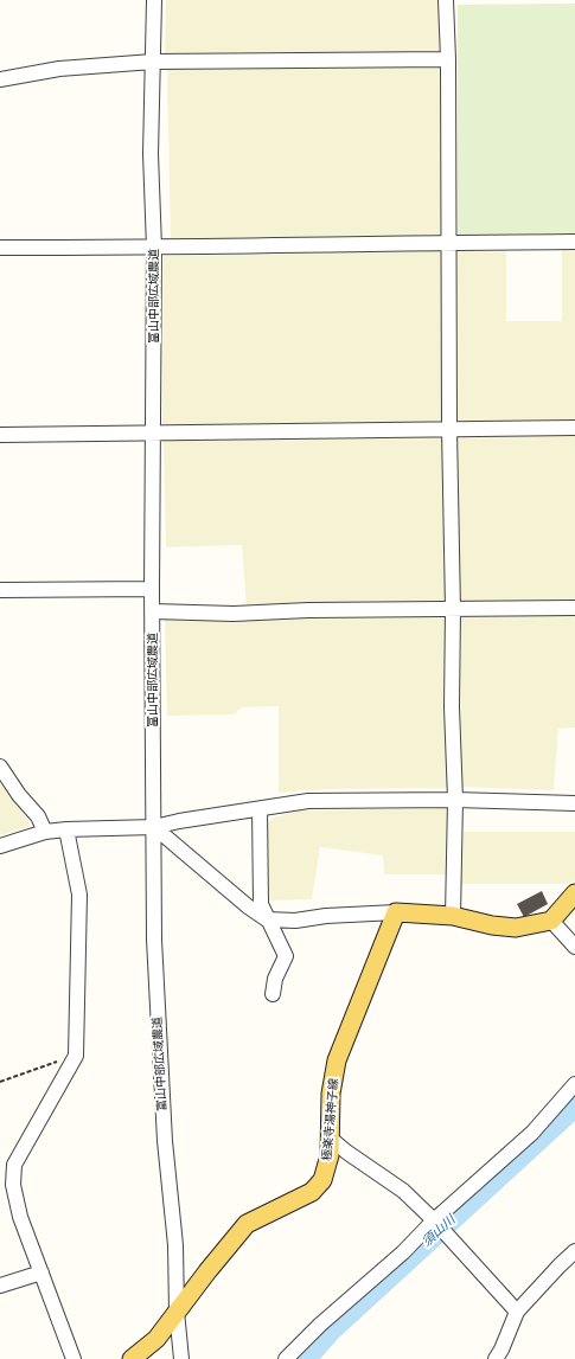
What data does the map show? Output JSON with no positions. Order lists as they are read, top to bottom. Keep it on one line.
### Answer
{"streets":{"main road":["極楽寺湯神子線"],"street":["富山中部広域農道"]},"crossings":[["富山中部広域農道","極楽寺湯神子線"]],"water":["須山川"]}
